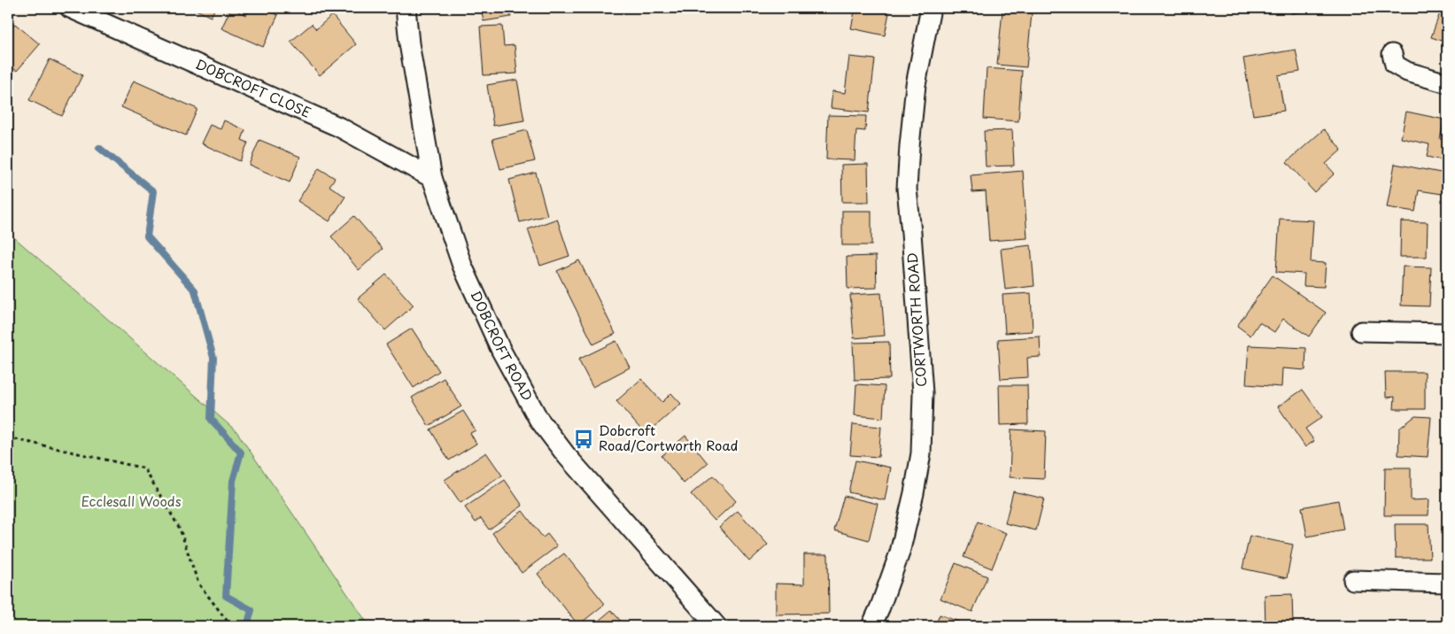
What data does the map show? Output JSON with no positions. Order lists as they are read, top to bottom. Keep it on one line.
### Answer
{"streets":{"street":["DOBCROFT CLOSE","CORTWORTH ROAD","DOBCROFT ROAD"]},"crossings":[["DOBCROFT CLOSE","DOBCROFT ROAD"]],"parks":["Ecclesall Woods"],"places":{"bus stop":["Dobcroft Road/Cortworth Road"]}}
